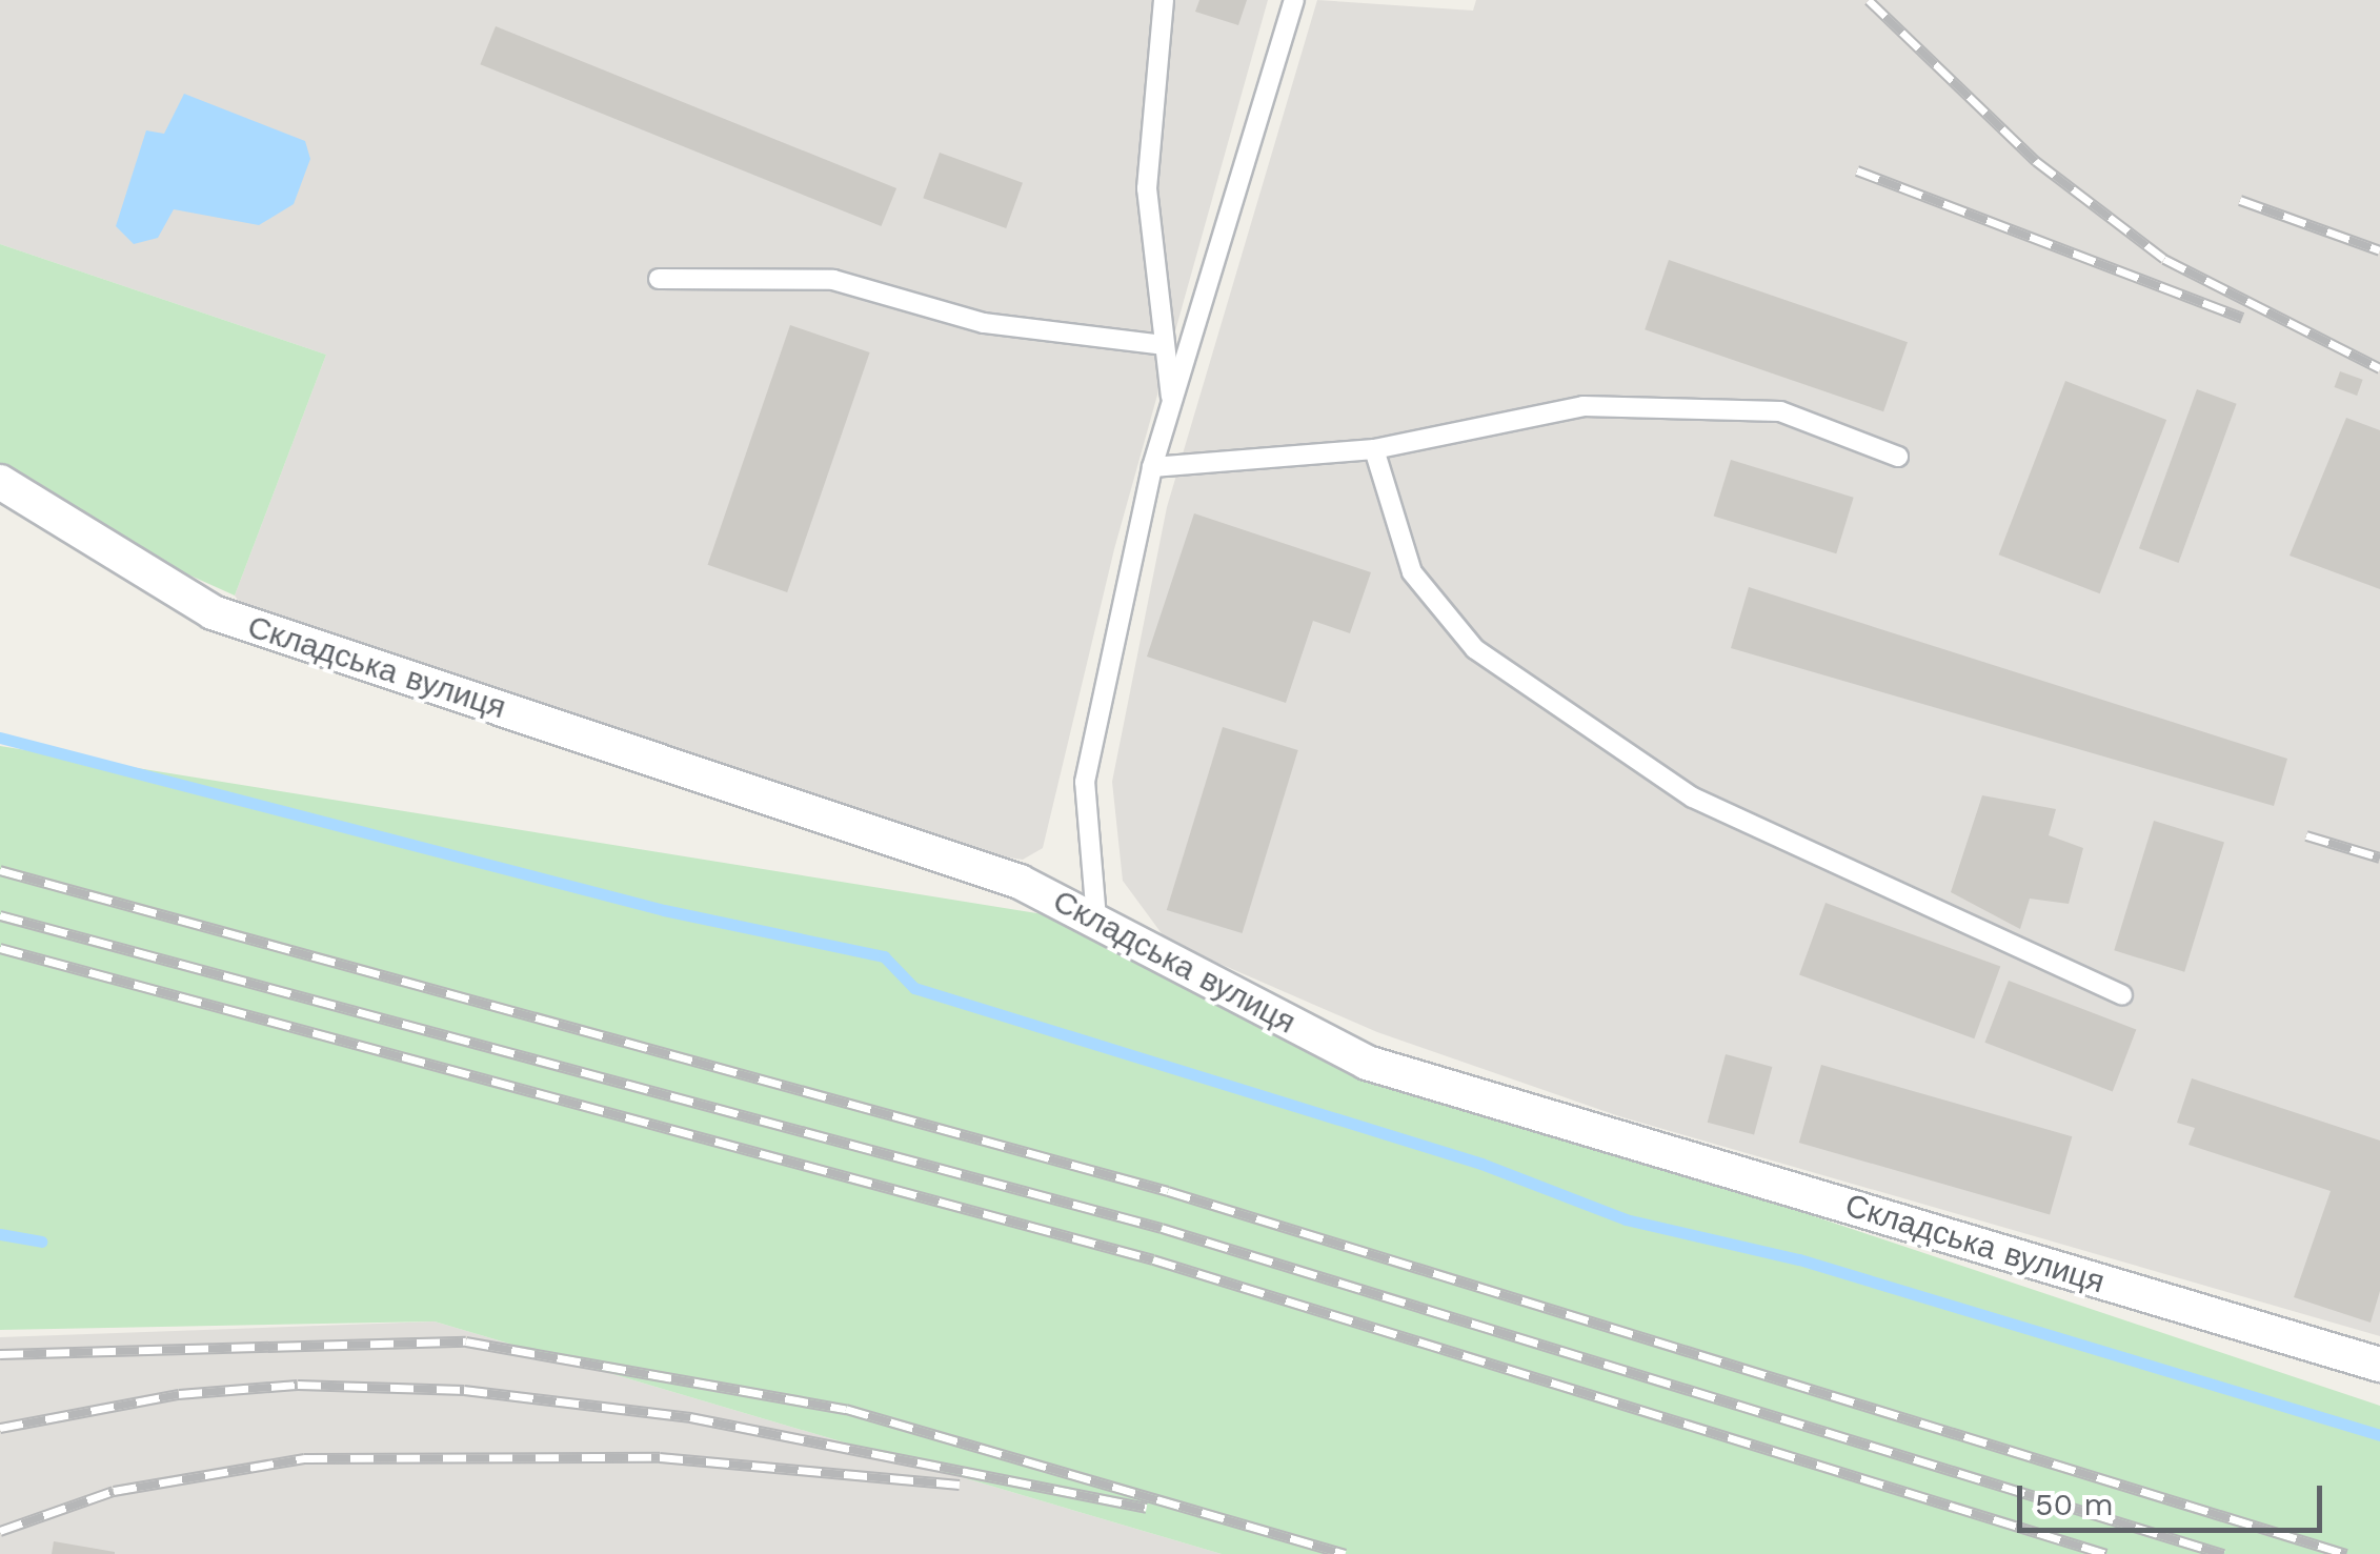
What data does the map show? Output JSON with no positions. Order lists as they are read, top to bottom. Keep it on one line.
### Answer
{"streets":{"street":["Складська вулиця"]},"scale_bar":"50 m"}
